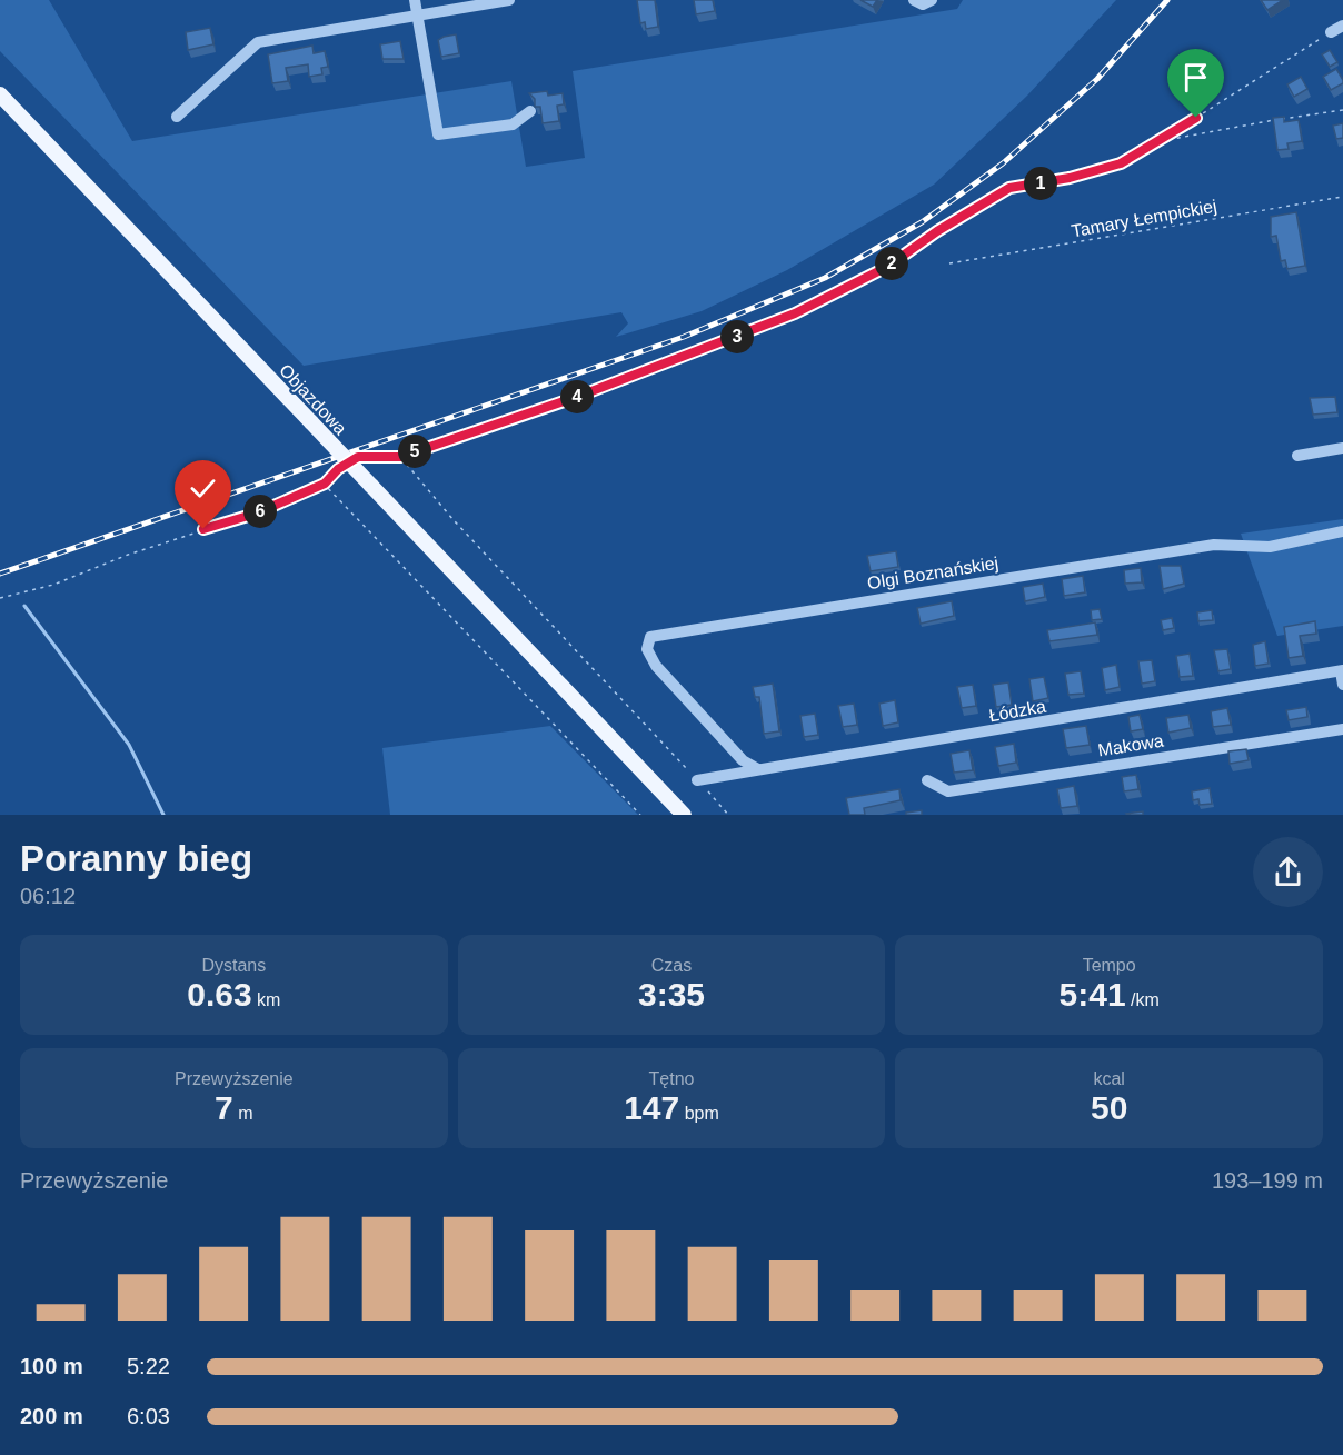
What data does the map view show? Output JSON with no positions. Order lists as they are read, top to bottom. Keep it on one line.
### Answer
{"streets":{"main road":["Objazdowa"],"street":["Olgi Boznańskiej","Łódzka","Makowa"],"path":["Tamary Łempickiej"]},"crossings":[["Olgi Boznańskiej","Łódzka"]],"page":{"pins":["1","2","3","4","5","6"],"heading":["Poranny bieg","06:12"],"stats":[["Dystans","0.63 km"],["Czas","3:35"],["Tempo","5:41 /km"],["Przewyższenie","7 m"],["Tętno","147 bpm"],["kcal","50"]],"chart":["Przewyższenie","193–199 m"],"list":[{"name":"100 m","note":"5:22"},{"name":"200 m","note":"6:03"}]}}
